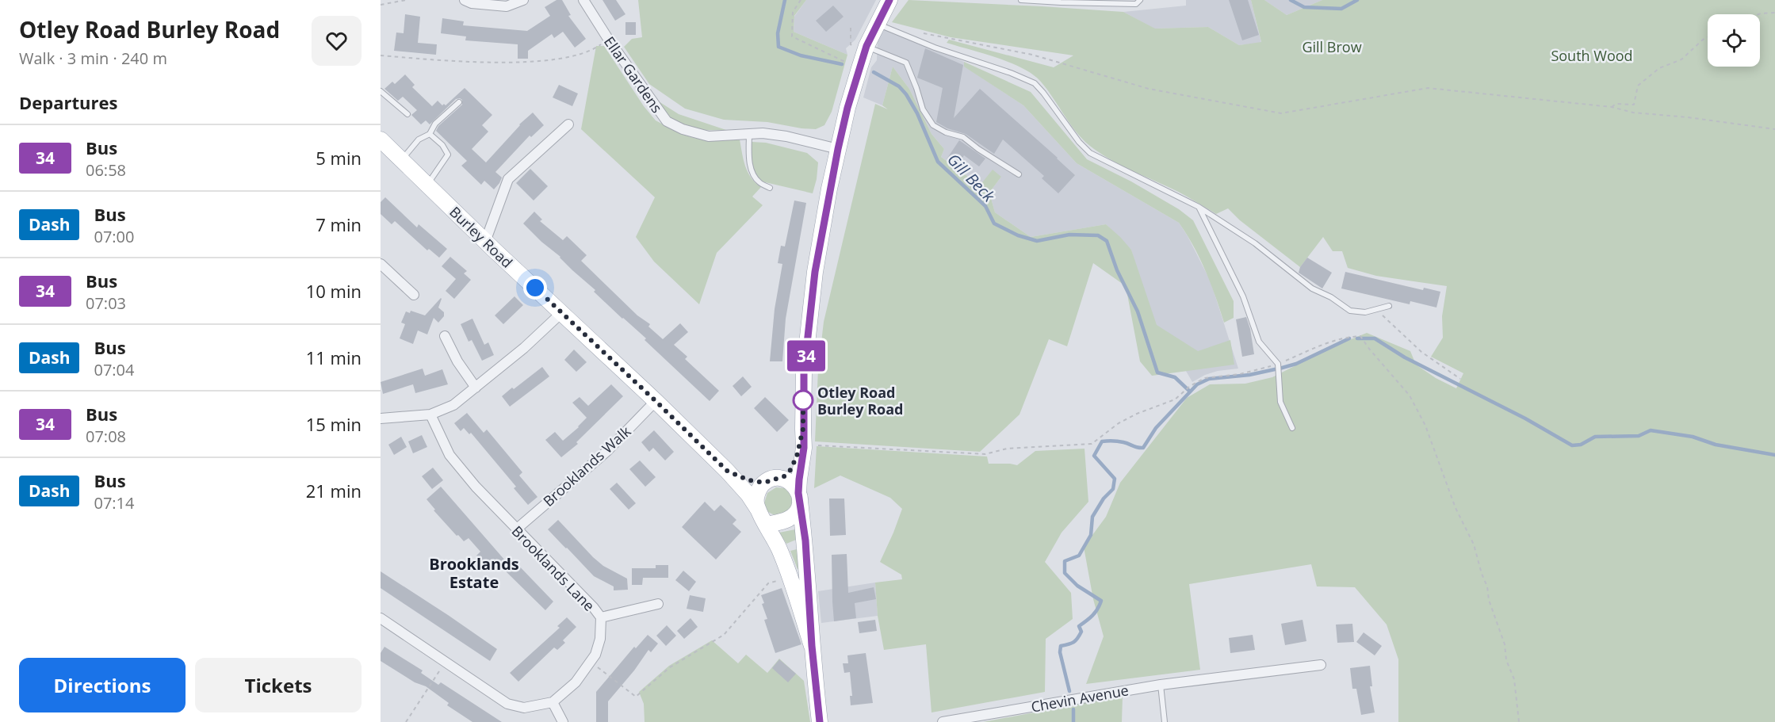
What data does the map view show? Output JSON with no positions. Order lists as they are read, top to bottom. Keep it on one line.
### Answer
{"streets":{"main road":["Burley Road"],"street":["Ellar Gardens","Brooklands Walk","Brooklands Lane","Chevin Avenue"]},"crossings":[["Burley Road","Brooklands Walk"],["Brooklands Walk","Brooklands Lane"]],"districts":["Brooklands Estate"],"water":["Gill Beck"],"parks":["Gill Brow","South Wood"],"places":["Otley Road Burley Road"],"lines":["bus line 34"],"page":{"heading":[["Otley Road Burley Road","Walk · 3 min · 240 m"],"Departures"],"on_map":"34","list":[{"mark":"34","name":"Bus","note":"06:58","value":"5 min"},{"mark":"Dash","name":"Bus","note":"07:00","value":"7 min"},{"mark":"34","name":"Bus","note":"07:03","value":"10 min"},{"mark":"Dash","name":"Bus","note":"07:04","value":"11 min"},{"mark":"34","name":"Bus","note":"07:08","value":"15 min"},{"mark":"Dash","name":"Bus","note":"07:14","value":"21 min"}],"buttons":["Directions","Tickets"]}}
